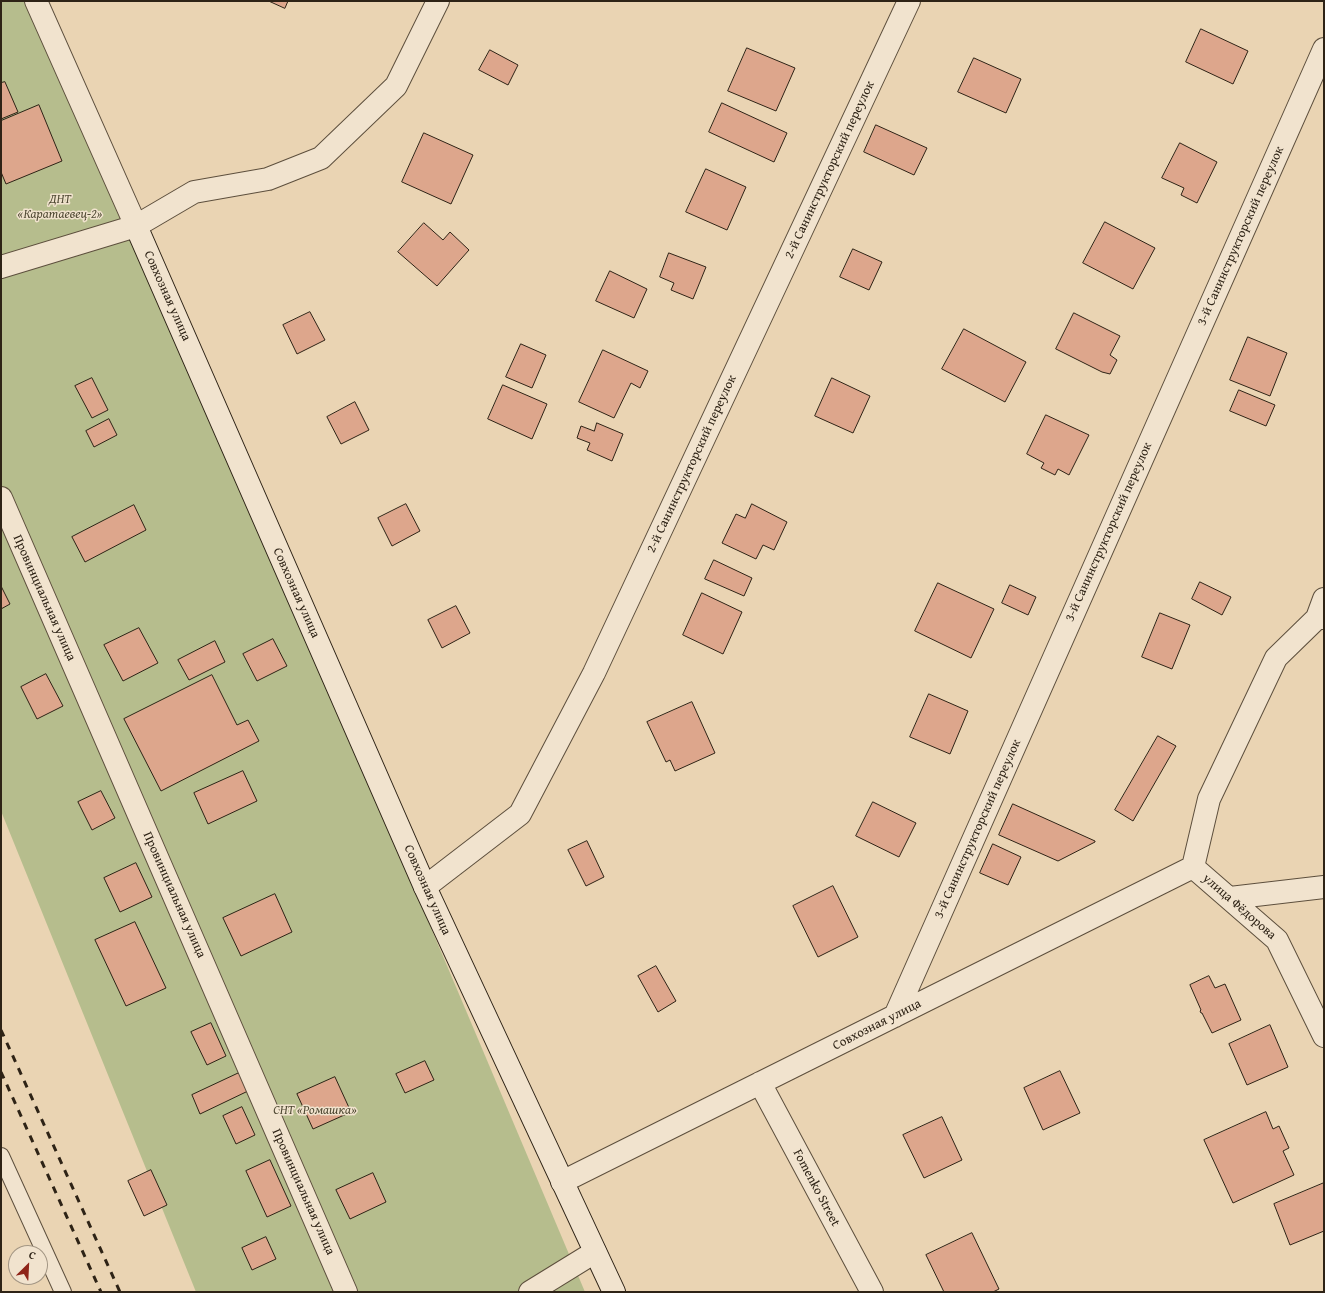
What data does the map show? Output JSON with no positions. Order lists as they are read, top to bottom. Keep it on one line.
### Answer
{"streets":{"street":["2-й Санинструкторский переулок","3-й Санинструкторский переулок","Совхозная улица","Провинциальная улица","улица Фёдорова","Fomenko Street"]},"crossings":[["2-й Санинструкторский переулок","Совхозная улица"],["3-й Санинструкторский переулок","Совхозная улица"],["Совхозная улица","улица Фёдорова"],["Совхозная улица","Fomenko Street"]],"parks":["ДНТ «Каратаевец-2»","СНТ «Ромашка»"],"north":"top right"}
